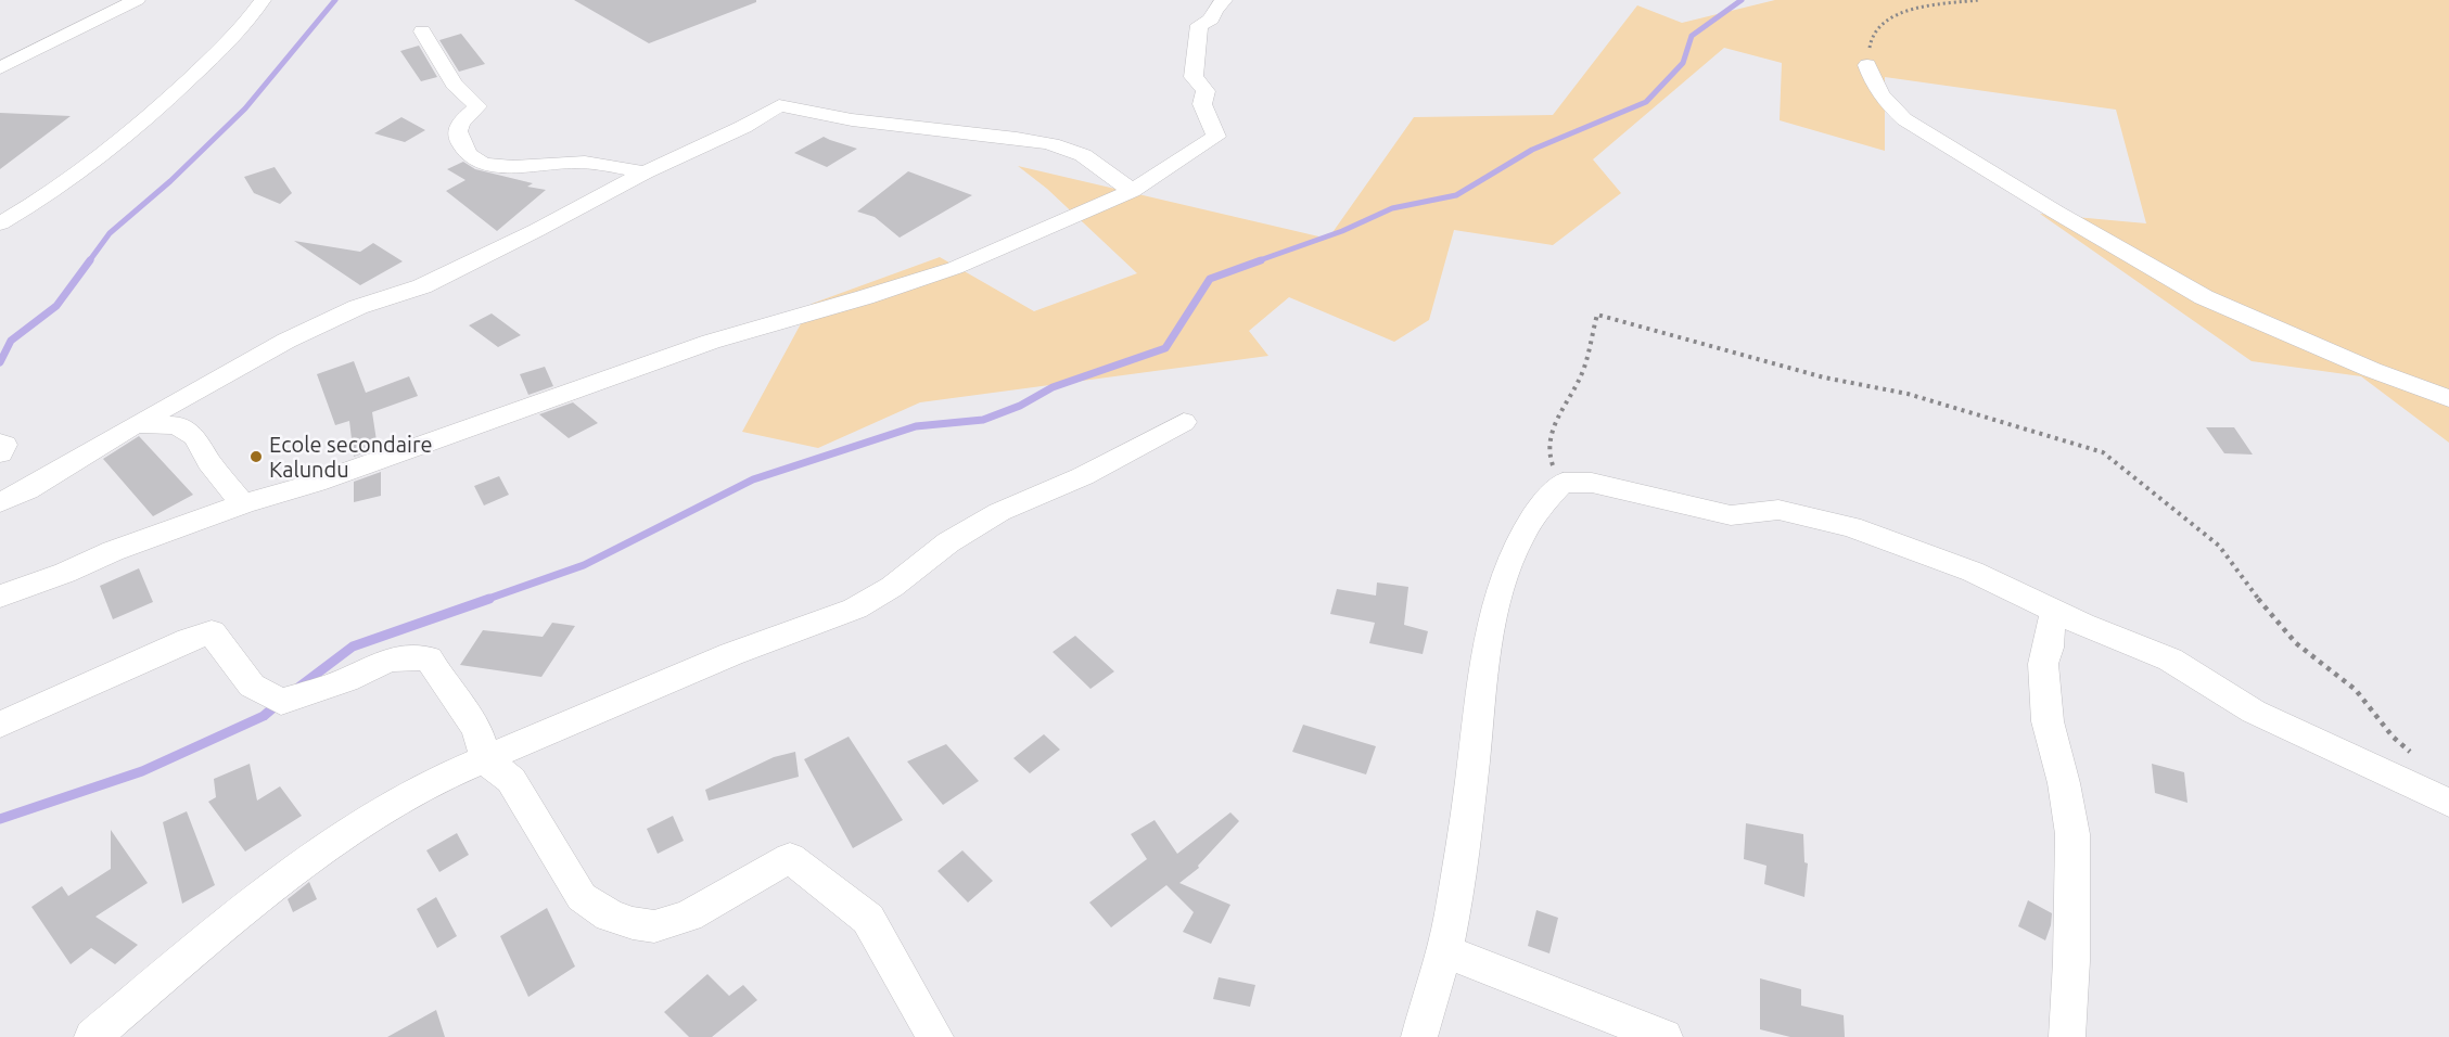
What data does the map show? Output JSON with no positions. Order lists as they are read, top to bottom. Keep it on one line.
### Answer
{"places":["Ecole secondaire Kalundu"]}
